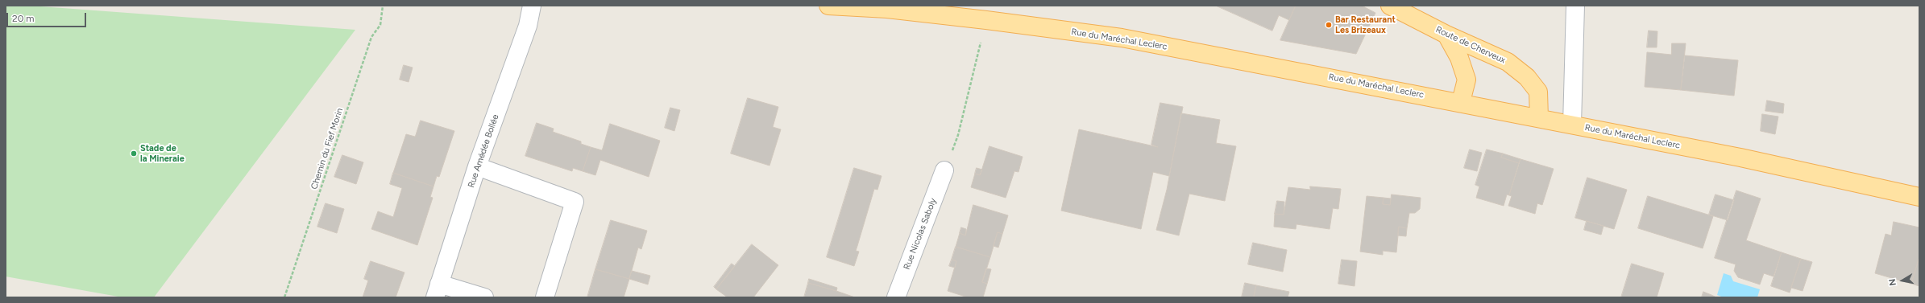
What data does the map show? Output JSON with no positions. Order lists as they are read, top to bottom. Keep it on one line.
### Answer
{"streets":{"main road":["Rue du Maréchal Leclerc","Route de Cherveux"],"street":["Rue Amédée Bollée","Rue Nicolas Saboly"],"path":["Chemin du Fief Morin"]},"crossings":[["Rue du Maréchal Leclerc","Route de Cherveux"]],"places":["Bar Restaurant Les Brizeaux","Stade de la Mineraie"],"scale_bar":"20 m","north":"left"}
